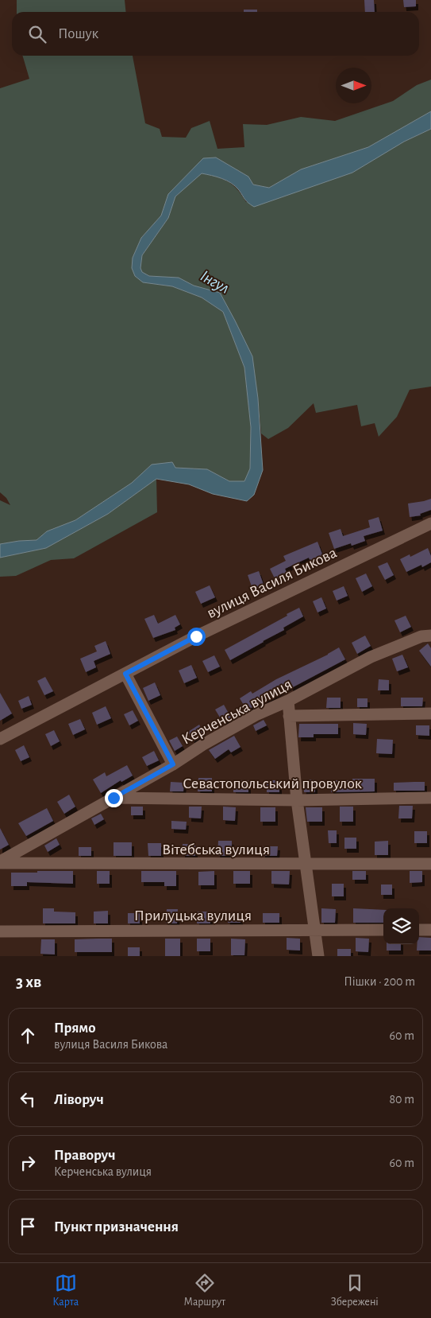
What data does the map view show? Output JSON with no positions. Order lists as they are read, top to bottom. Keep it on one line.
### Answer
{"streets":{"street":["вулиця Василя Бикова","Керченська вулиця","Севастопольський провулок","Вітебська вулиця","Прилуцька вулиця"]},"crossings":[["Керченська вулиця","Севастопольський провулок"],["Керченська вулиця","Вітебська вулиця"]],"water":["Інгул"],"north":"right","page":{"search":"Пошук","heading":["3 хв","Пішки · 200 m"],"list":[["Прямо","вулиця Василя Бикова","60 m"],["Ліворуч","80 m"],["Праворуч","Керченська вулиця","60 m"],"Пункт призначення"],"nav":["Карта","Маршрут","Збережені"]}}
